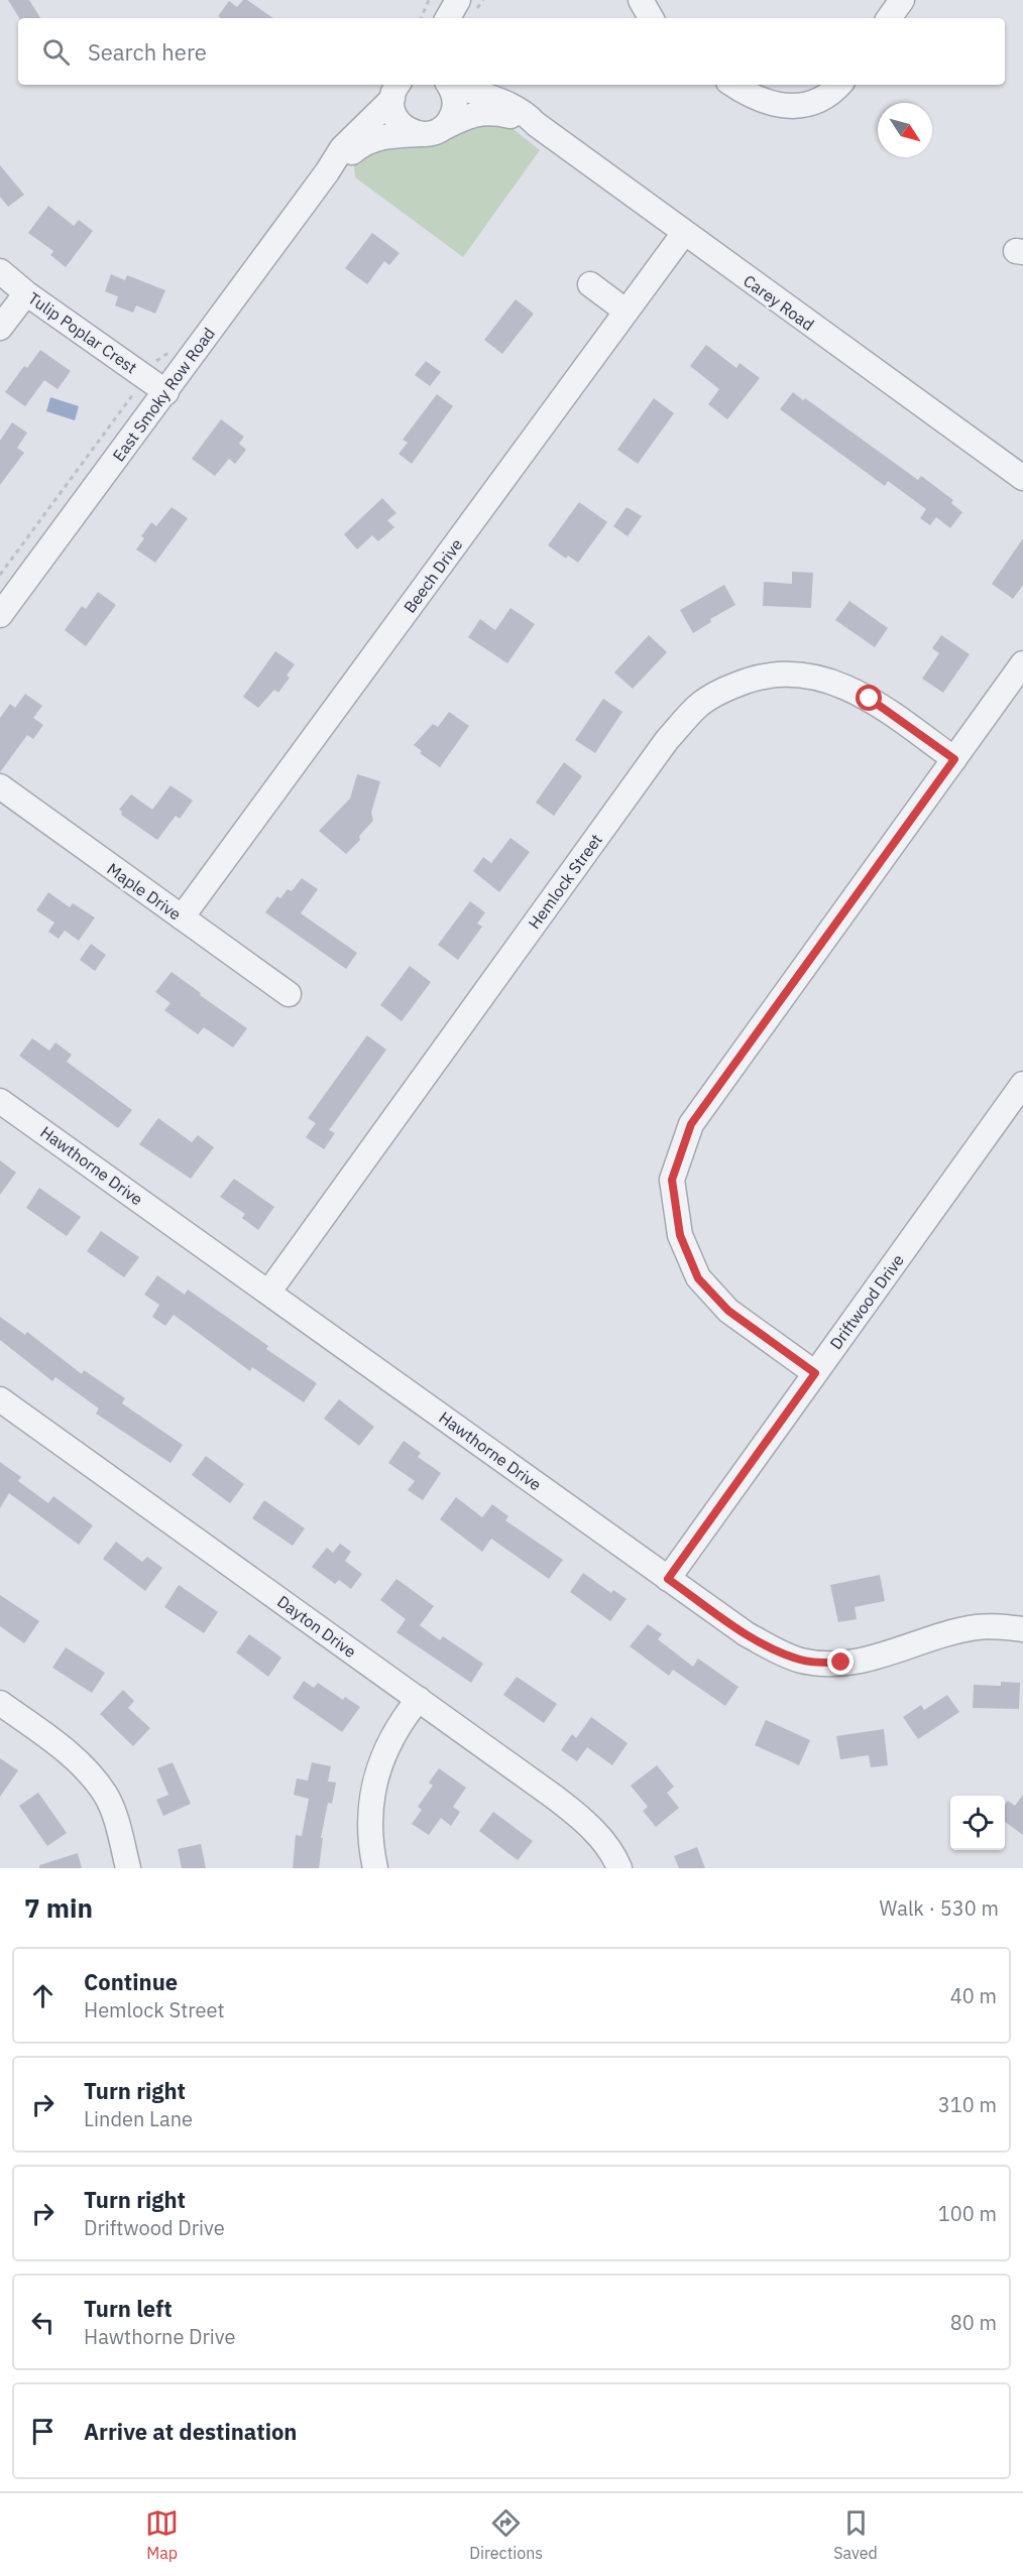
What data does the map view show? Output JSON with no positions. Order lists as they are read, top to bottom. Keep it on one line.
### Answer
{"streets":{"street":["Carey Road","Tulip Poplar Crest","East Smoky Row Road","Beech Drive","Hemlock Street","Maple Drive","Hawthorne Drive","Driftwood Drive","Dayton Drive"]},"crossings":[["Carey Road","East Smoky Row Road"],["Carey Road","Beech Drive"],["Tulip Poplar Crest","East Smoky Row Road"],["Beech Drive","Maple Drive"],["Hemlock Street","Hawthorne Drive"],["Hawthorne Drive","Driftwood Drive"]],"north":"bottom right","page":{"search":"Search here","heading":["7 min","Walk · 530 m"],"list":[["Continue","Hemlock Street","40 m"],["Turn right","Linden Lane","310 m"],["Turn right","Driftwood Drive","100 m"],["Turn left","Hawthorne Drive","80 m"],"Arrive at destination"],"nav":["Map","Directions","Saved"]}}
